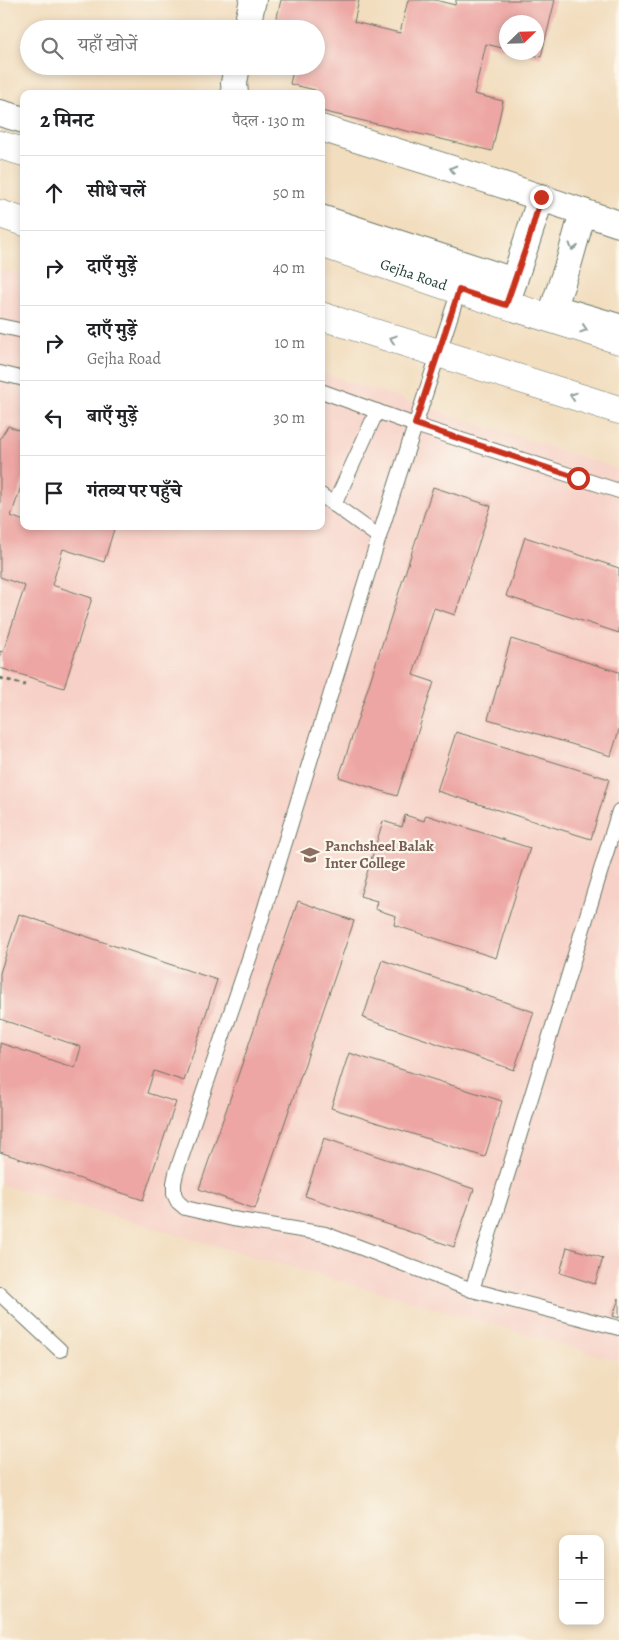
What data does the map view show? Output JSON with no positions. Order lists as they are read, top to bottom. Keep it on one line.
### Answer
{"streets":{"street":["Gejha Road"]},"places":{"school or university":["Panchsheel Balak Inter College"]},"north":"top right","page":{"search":"यहाँ खोजें","heading":["2 मिनट","पैदल · 130 m"],"list":[["सीधे चलें","50 m"],["दाएँ मुड़ें","40 m"],["दाएँ मुड़ें","Gejha Road","10 m"],["बाएँ मुड़ें","30 m"],"गंतव्य पर पहुँचे"],"map_buttons":["+","−"]}}
